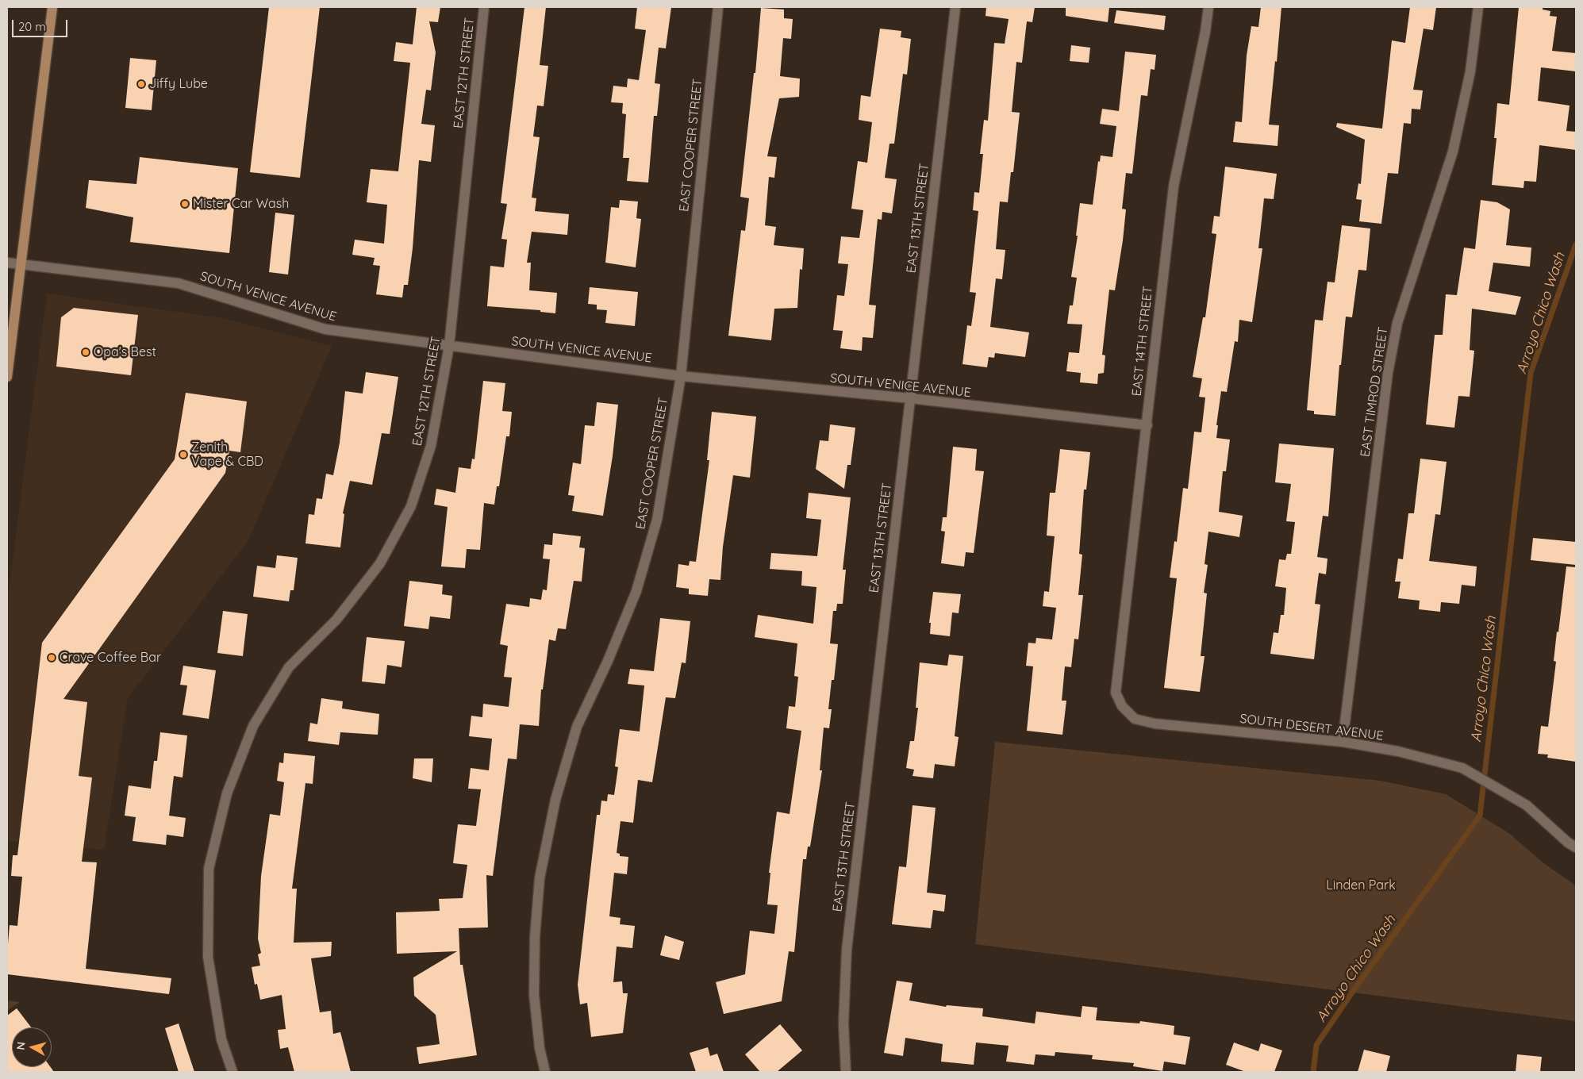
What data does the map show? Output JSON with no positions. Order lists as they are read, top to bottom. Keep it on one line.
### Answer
{"streets":{"street":["EAST 12TH STREET","EAST COOPER STREET","EAST 13TH STREET","SOUTH VENICE AVENUE","EAST 14TH STREET","EAST TIMROD STREET","SOUTH DESERT AVENUE"]},"crossings":[["EAST 12TH STREET","SOUTH VENICE AVENUE"],["EAST COOPER STREET","SOUTH VENICE AVENUE"],["EAST 13TH STREET","SOUTH VENICE AVENUE"],["SOUTH VENICE AVENUE","EAST 14TH STREET"],["EAST 14TH STREET","SOUTH DESERT AVENUE"],["EAST TIMROD STREET","SOUTH DESERT AVENUE"]],"water":["Arroyo Chico Wash"],"parks":["Linden Park"],"places":["Jiffy Lube","Mister Car Wash","Opa's Best","Zenith Vape & CBD","Crave Coffee Bar"],"scale_bar":"20 m","north":"left"}
